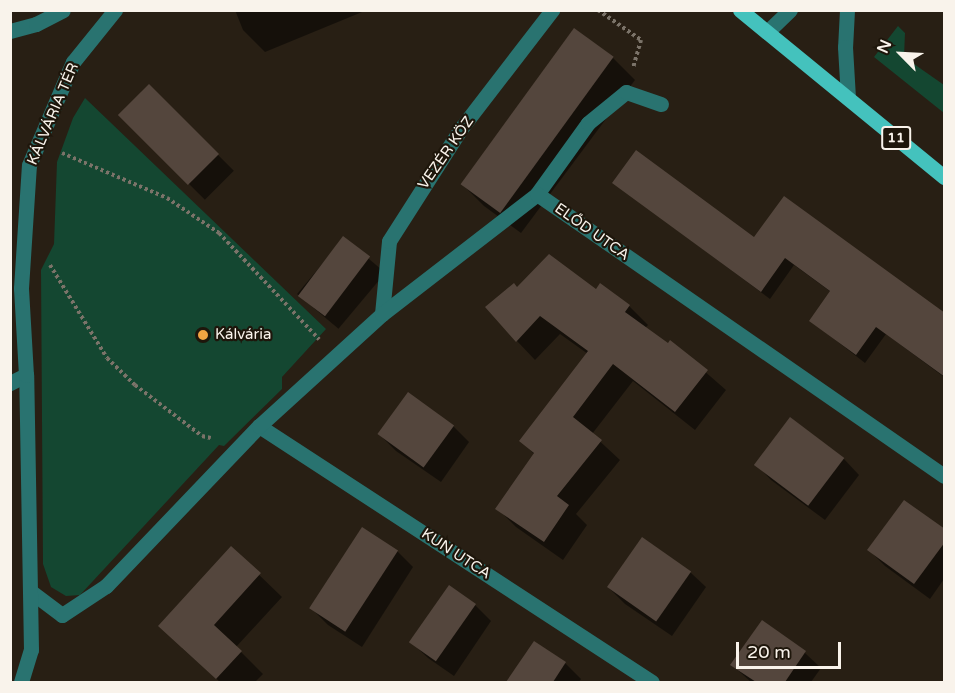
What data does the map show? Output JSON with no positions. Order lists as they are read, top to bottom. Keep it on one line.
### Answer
{"streets":{"main road":["11"],"street":["KÁLVÁRIA TÉR","VEZÉR KÖZ","ELŐD UTCA","KUN UTCA"]},"places":["Kálvária"],"scale_bar":"20 m","north":"top left"}
